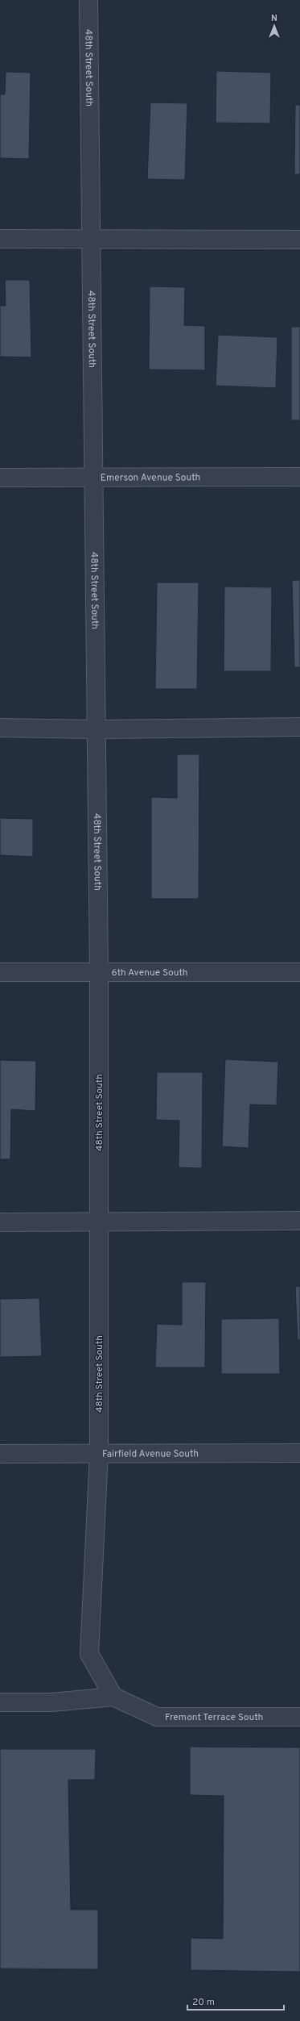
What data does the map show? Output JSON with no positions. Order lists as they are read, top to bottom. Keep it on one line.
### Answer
{"streets":{"street":["48th Street South","Emerson Avenue South","6th Avenue South","Fairfield Avenue South","Fremont Terrace South"]},"crossings":[["48th Street South","Emerson Avenue South"],["48th Street South","6th Avenue South"],["48th Street South","Fairfield Avenue South"],["48th Street South","Fremont Terrace South"]],"scale_bar":"20 m","north":"top"}
